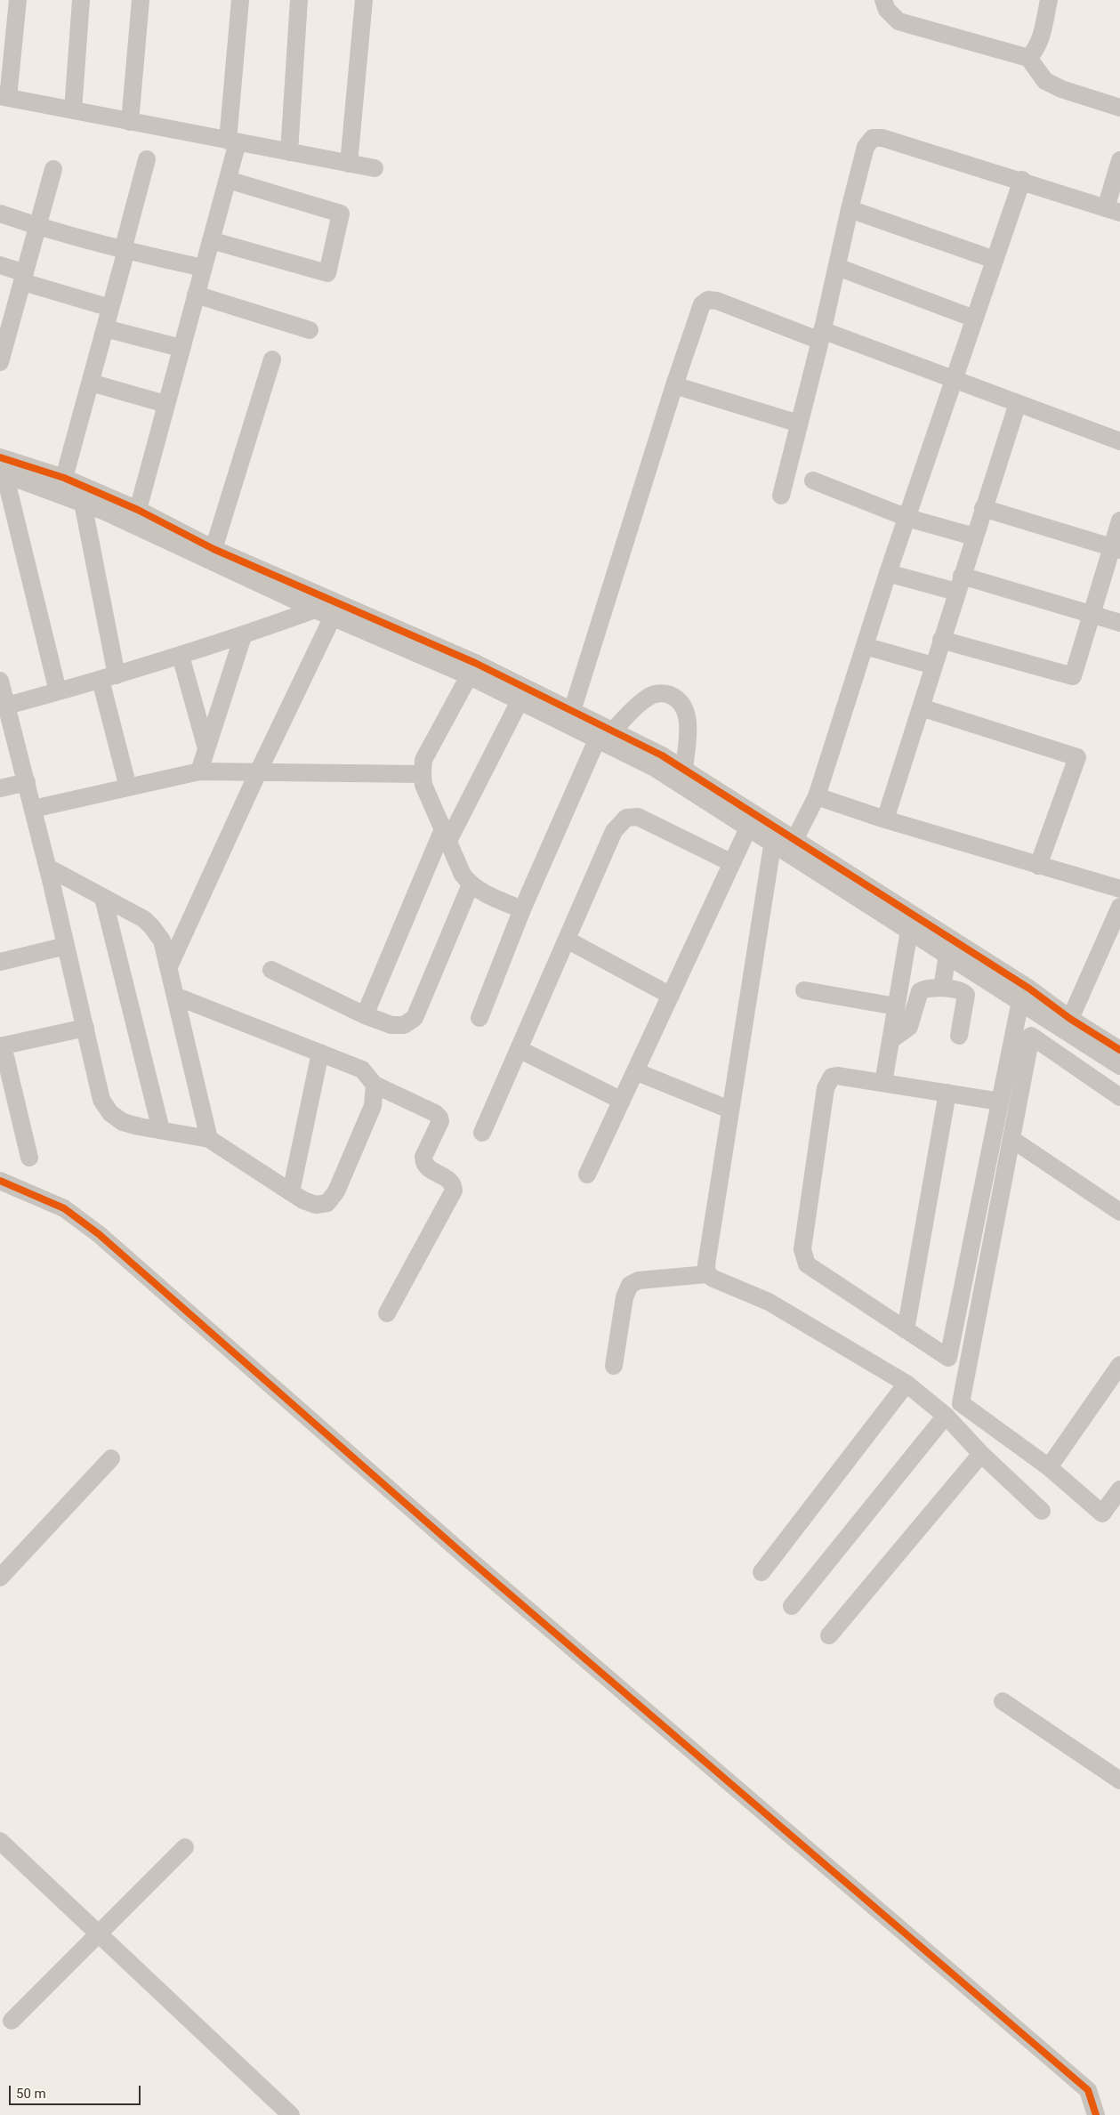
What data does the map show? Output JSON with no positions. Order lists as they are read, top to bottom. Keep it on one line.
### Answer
{"scale_bar":"50 m"}
